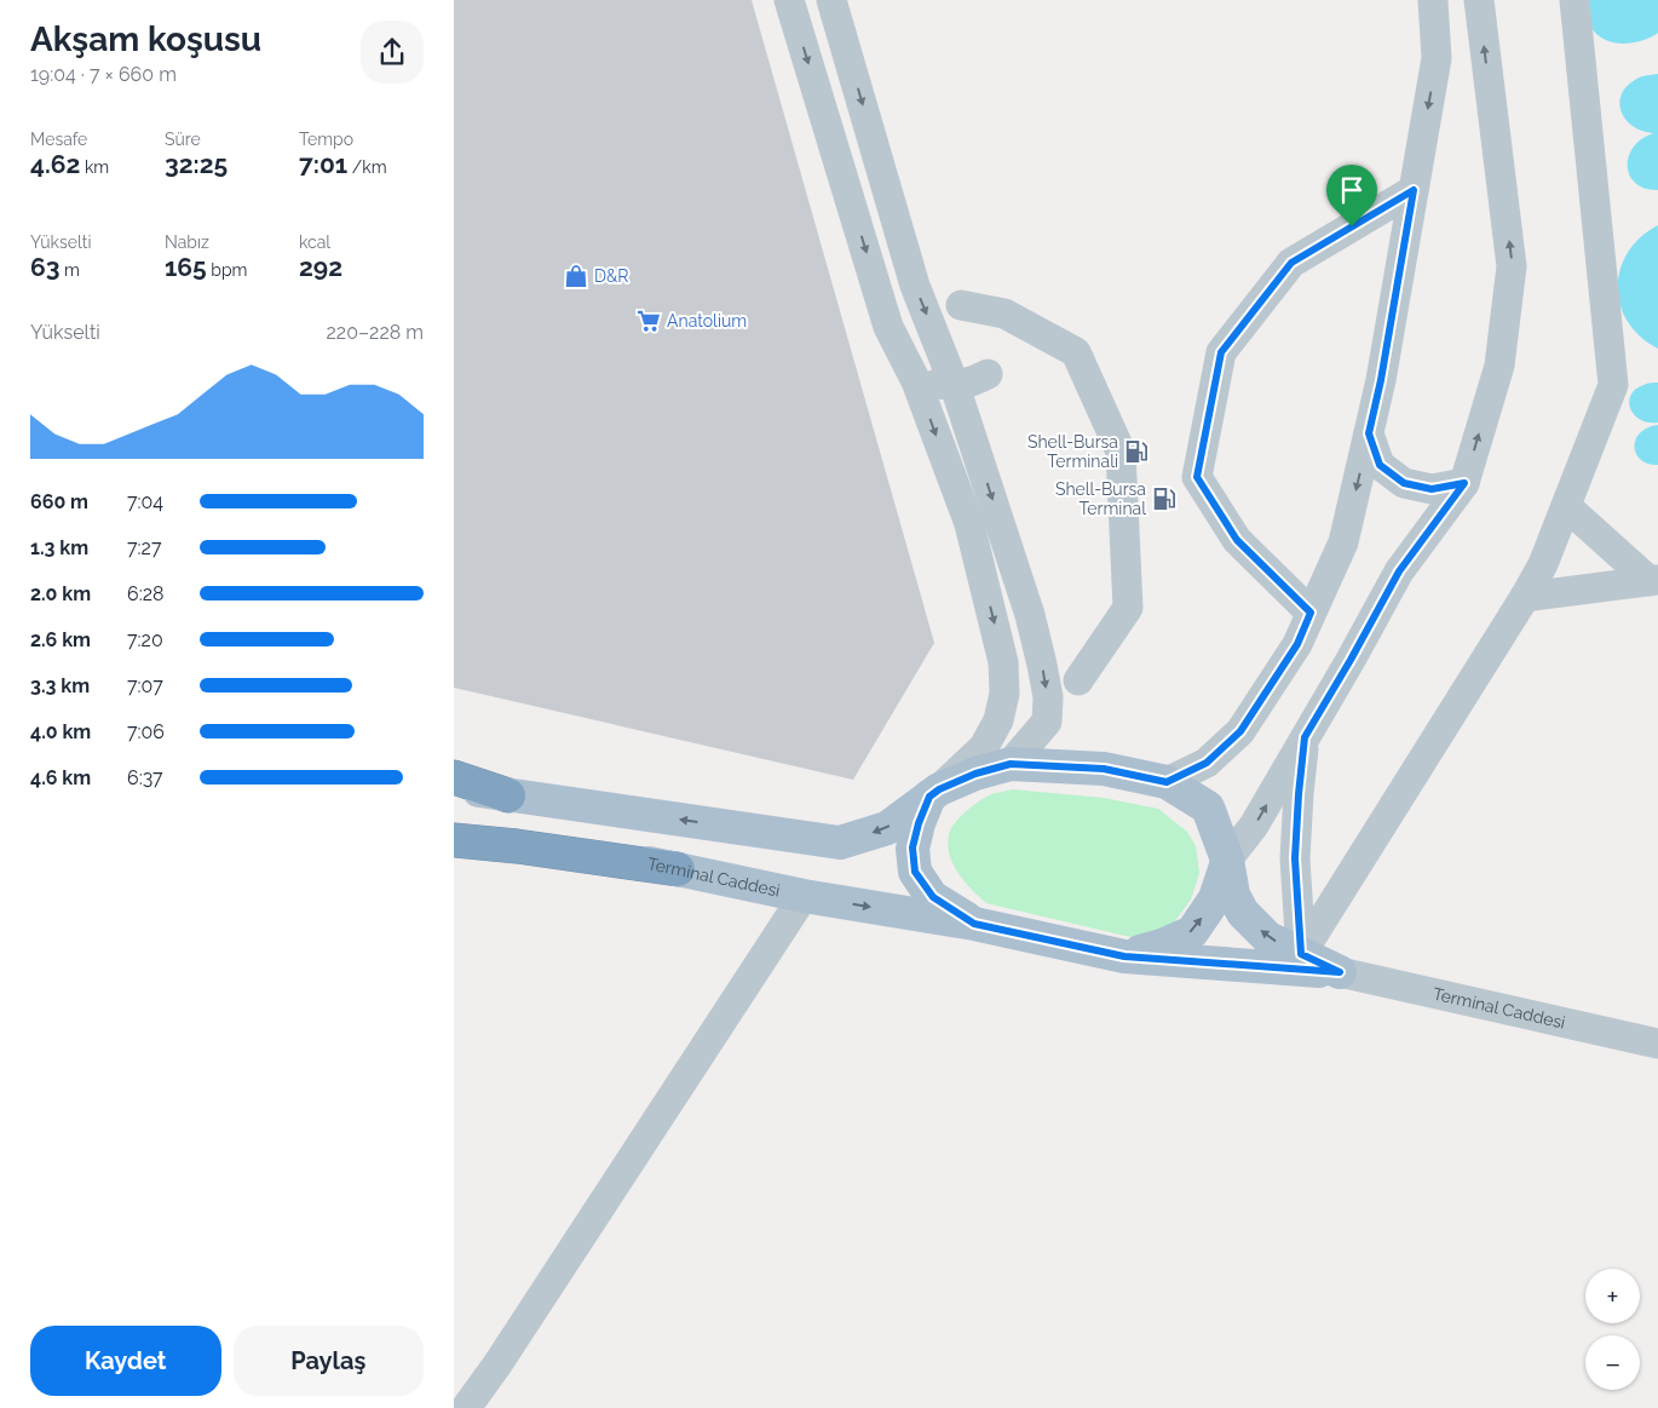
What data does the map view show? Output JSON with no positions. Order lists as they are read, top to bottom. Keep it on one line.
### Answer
{"streets":{"main road":["Terminal Caddesi"]},"places":{"shop":["D&R"],"supermarket":["Anatolium"],"fuel station":["Shell-Bursa Terminali","Shell-Bursa Terminal"]},"page":{"heading":["Akşam koşusu","19:04 · 7 × 660 m"],"stats":[["Mesafe","4.62 km"],["Süre","32:25"],["Tempo","7:01 /km"],["Yükselti","63 m"],["Nabız","165 bpm"],["kcal","292"]],"chart":["Yükselti","220–228 m"],"list":[{"name":"660 m","note":"7:04"},{"name":"1.3 km","note":"7:27"},{"name":"2.0 km","note":"6:28"},{"name":"2.6 km","note":"7:20"},{"name":"3.3 km","note":"7:07"},{"name":"4.0 km","note":"7:06"},{"name":"4.6 km","note":"6:37"}],"map_buttons":["+","−"],"buttons":["Kaydet","Paylaş"]}}
